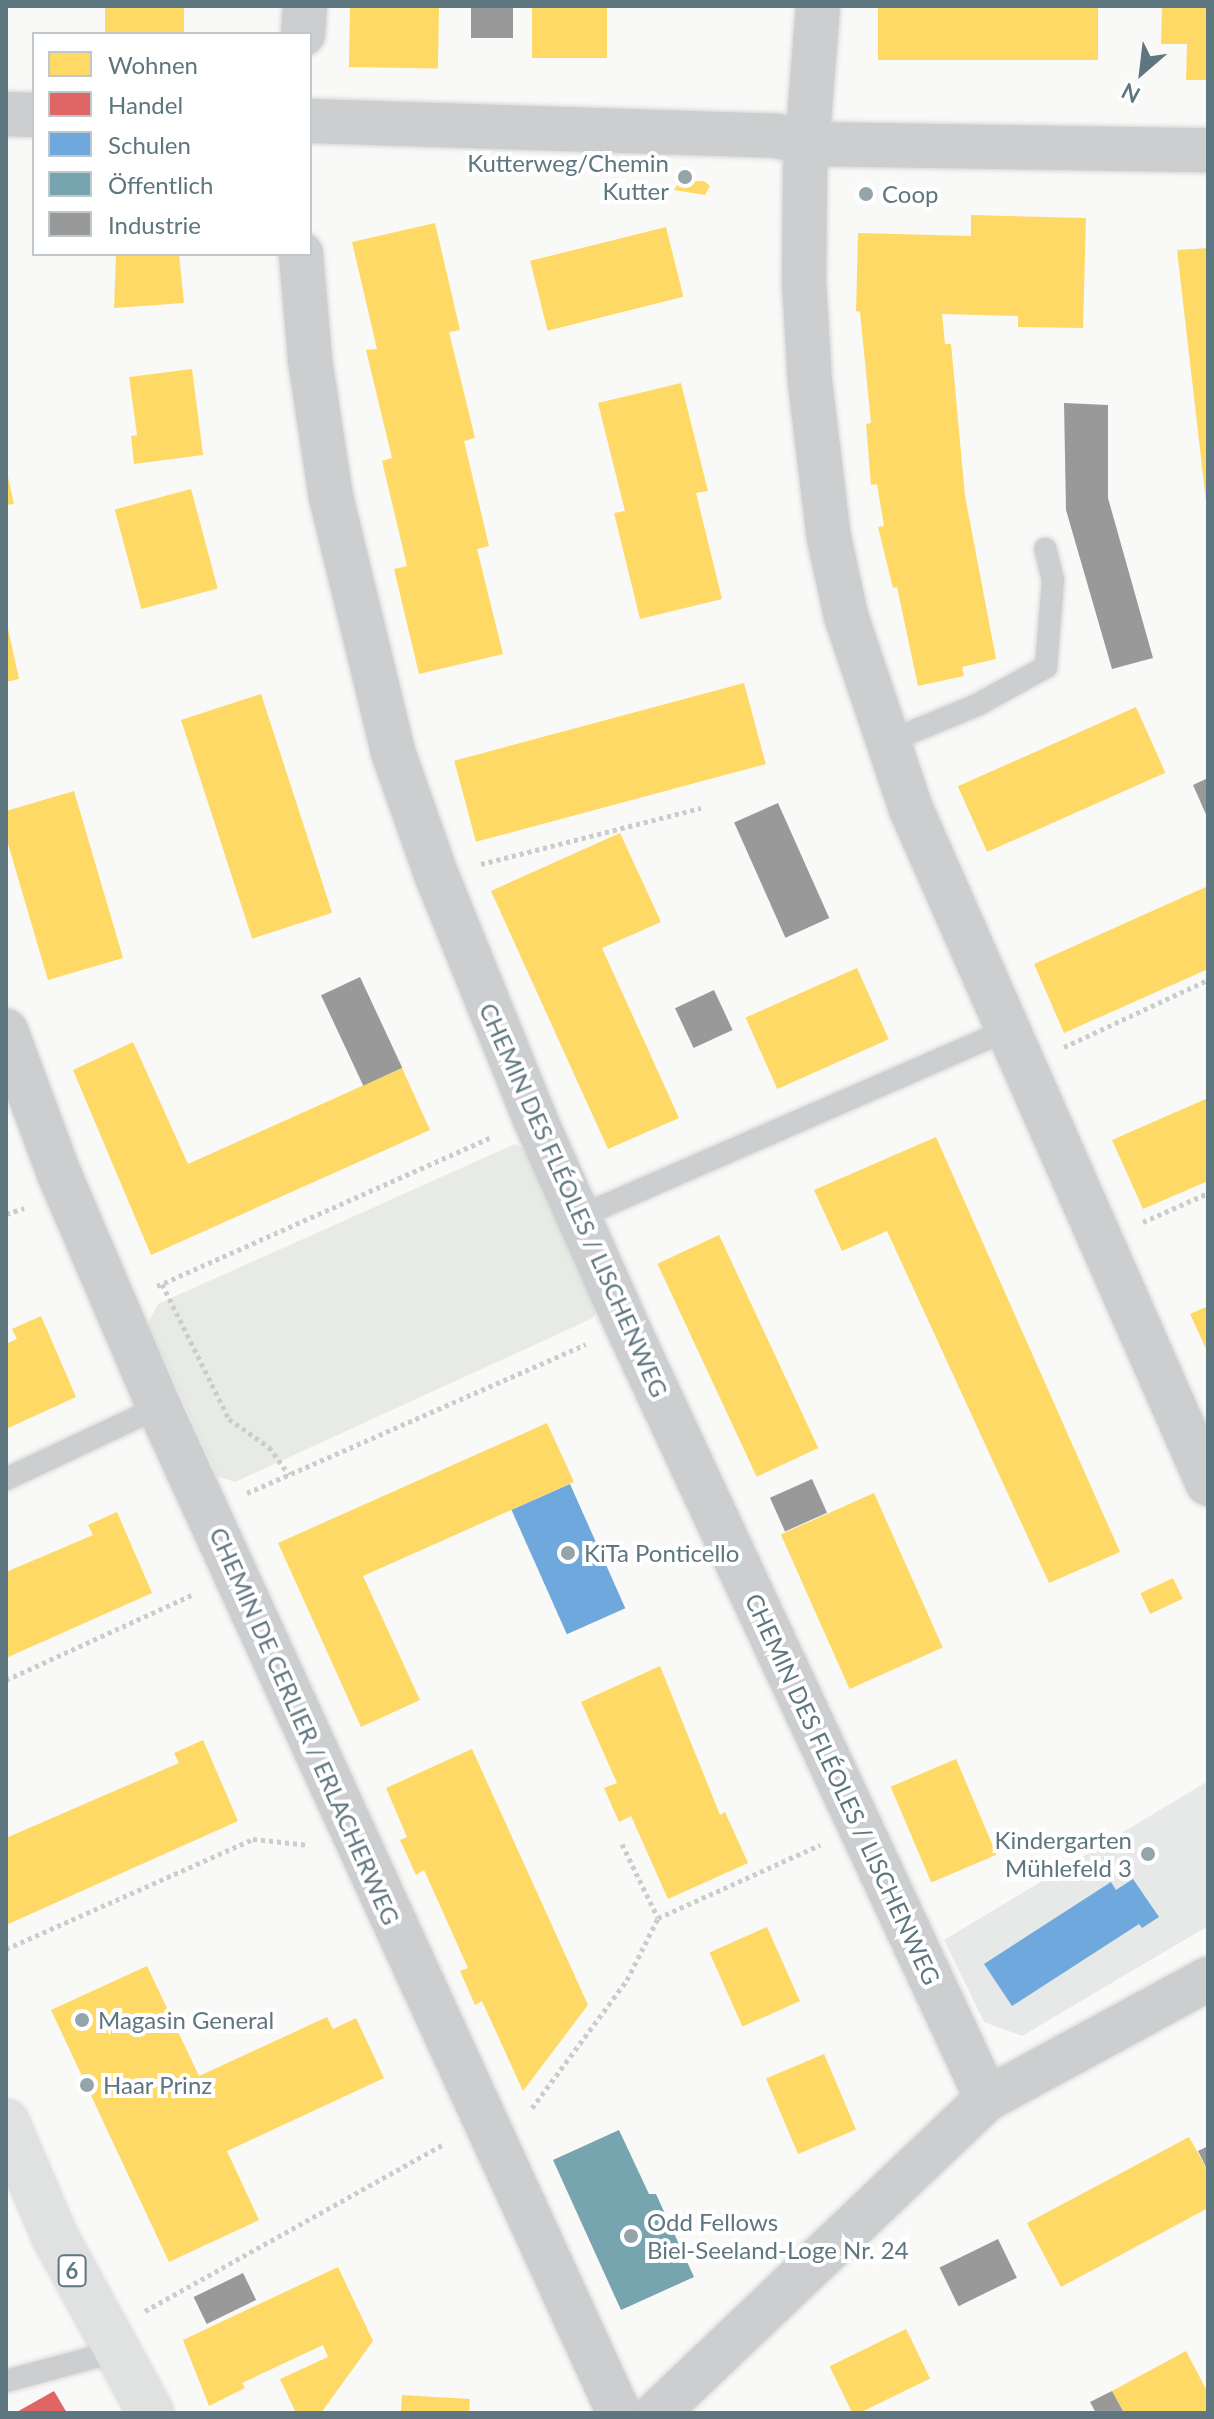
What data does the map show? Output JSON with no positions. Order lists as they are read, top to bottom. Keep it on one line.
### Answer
{"streets":{"main road":["6"],"street":["CHEMIN DES FLÉOLES / LISCHENWEG","CHEMIN DE CERLIER / ERLACHERWEG"]},"places":["Kutterweg/Chemin Kutter","Coop","KiTa Ponticello","Kindergarten Mühlefeld 3","Magasin General","Haar Prinz","Odd Fellows Biel-Seeland-Loge Nr. 24"],"legend":["Wohnen","Handel","Schulen","Öffentlich","Industrie"],"north":"bottom left"}
